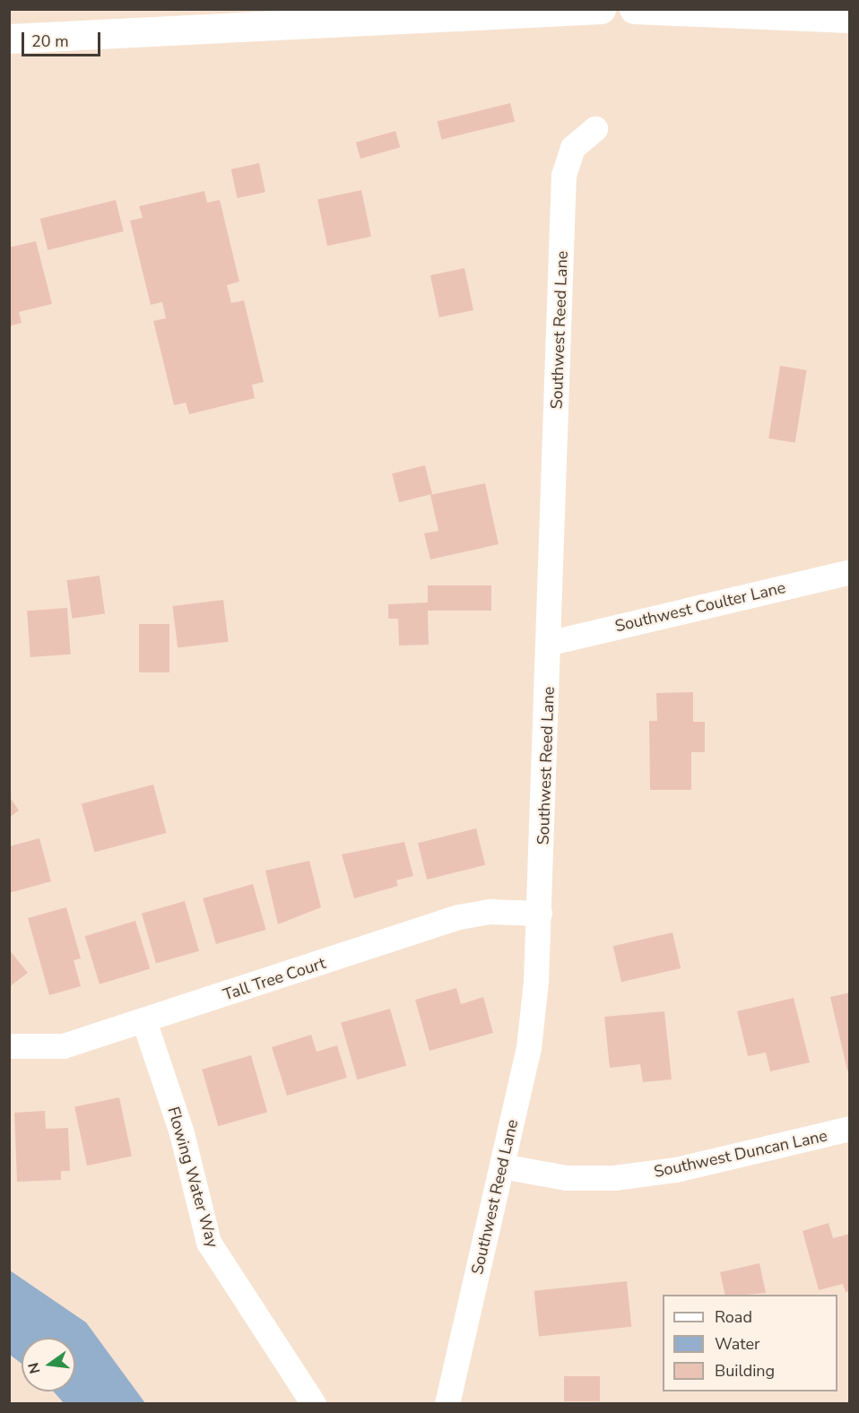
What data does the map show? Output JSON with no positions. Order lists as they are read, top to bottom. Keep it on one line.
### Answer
{"streets":{"street":["Southwest Reed Lane","Southwest Coulter Lane","Tall Tree Court","Southwest Duncan Lane","Flowing Water Way"]},"crossings":[["Southwest Reed Lane","Southwest Coulter Lane"],["Southwest Reed Lane","Tall Tree Court"],["Southwest Reed Lane","Southwest Duncan Lane"],["Tall Tree Court","Flowing Water Way"]],"legend":["Road","Water","Building"],"scale_bar":"20 m","north":"left"}
